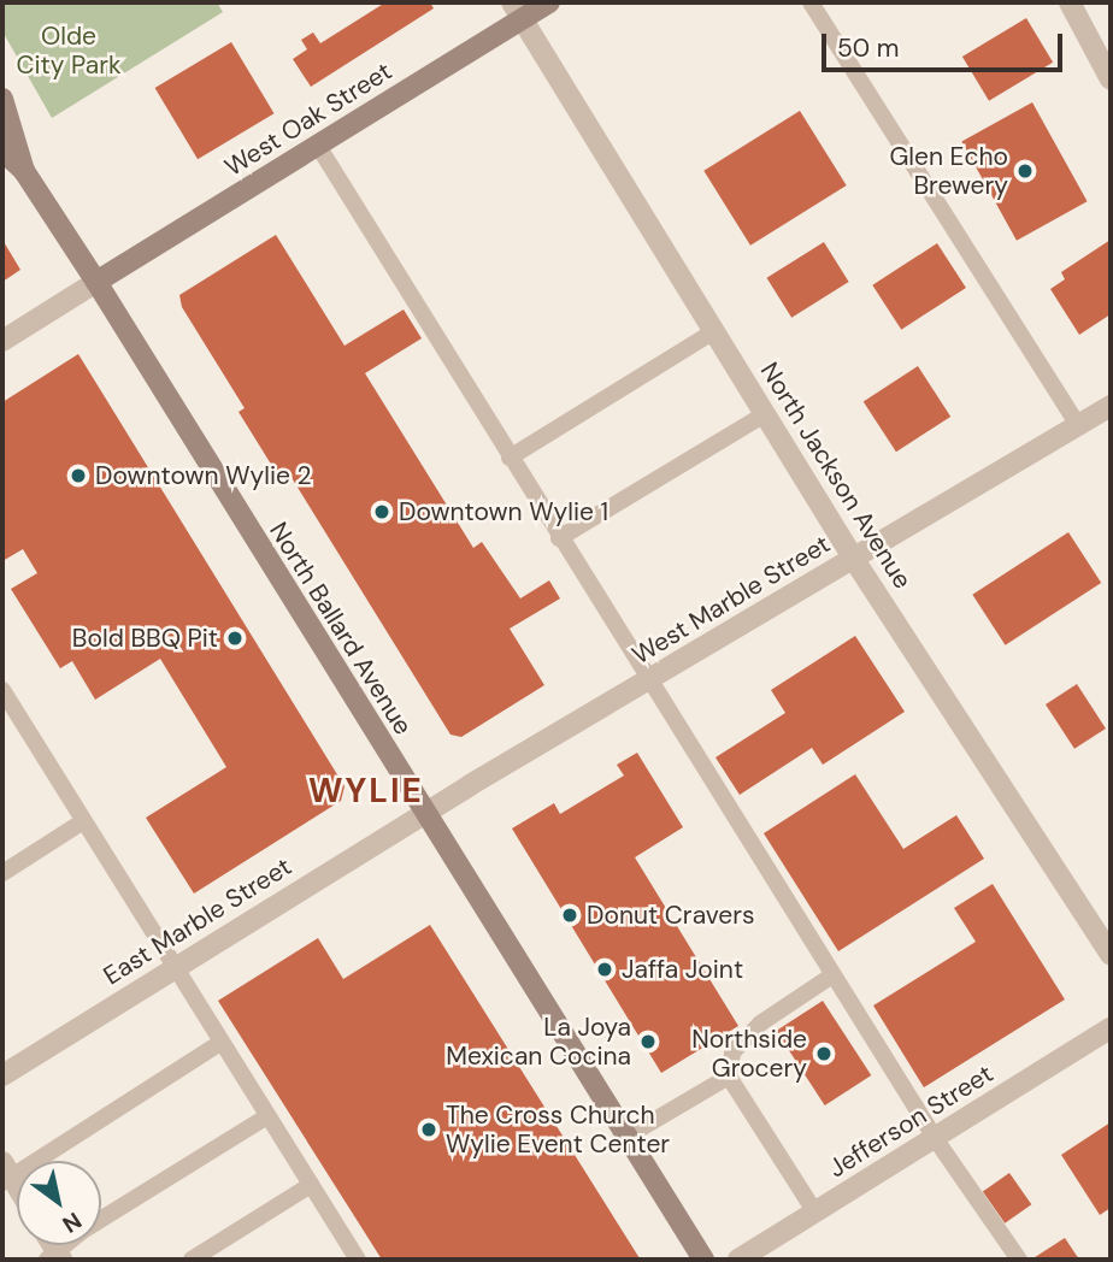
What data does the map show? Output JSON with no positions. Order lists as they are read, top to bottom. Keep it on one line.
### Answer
{"streets":{"main road":["West Oak Street","North Ballard Avenue"],"street":["North Jackson Avenue","West Marble Street","East Marble Street","Jefferson Street"]},"crossings":[["West Oak Street","North Jackson Avenue"],["West Oak Street","North Ballard Avenue"],["North Jackson Avenue","West Marble Street"],["West Marble Street","North Ballard Avenue"],["West Marble Street","East Marble Street"],["North Ballard Avenue","East Marble Street"]],"districts":["WYLIE"],"parks":["Olde City Park"],"places":["Glen Echo Brewery","Downtown Wylie 2","Downtown Wylie 1","Bold BBQ Pit","Donut Cravers","Jaffa Joint","La Joya Mexican Cocina","Northside Grocery","The Cross Church Wylie Event Center"],"scale_bar":"50 m","north":"bottom right"}
